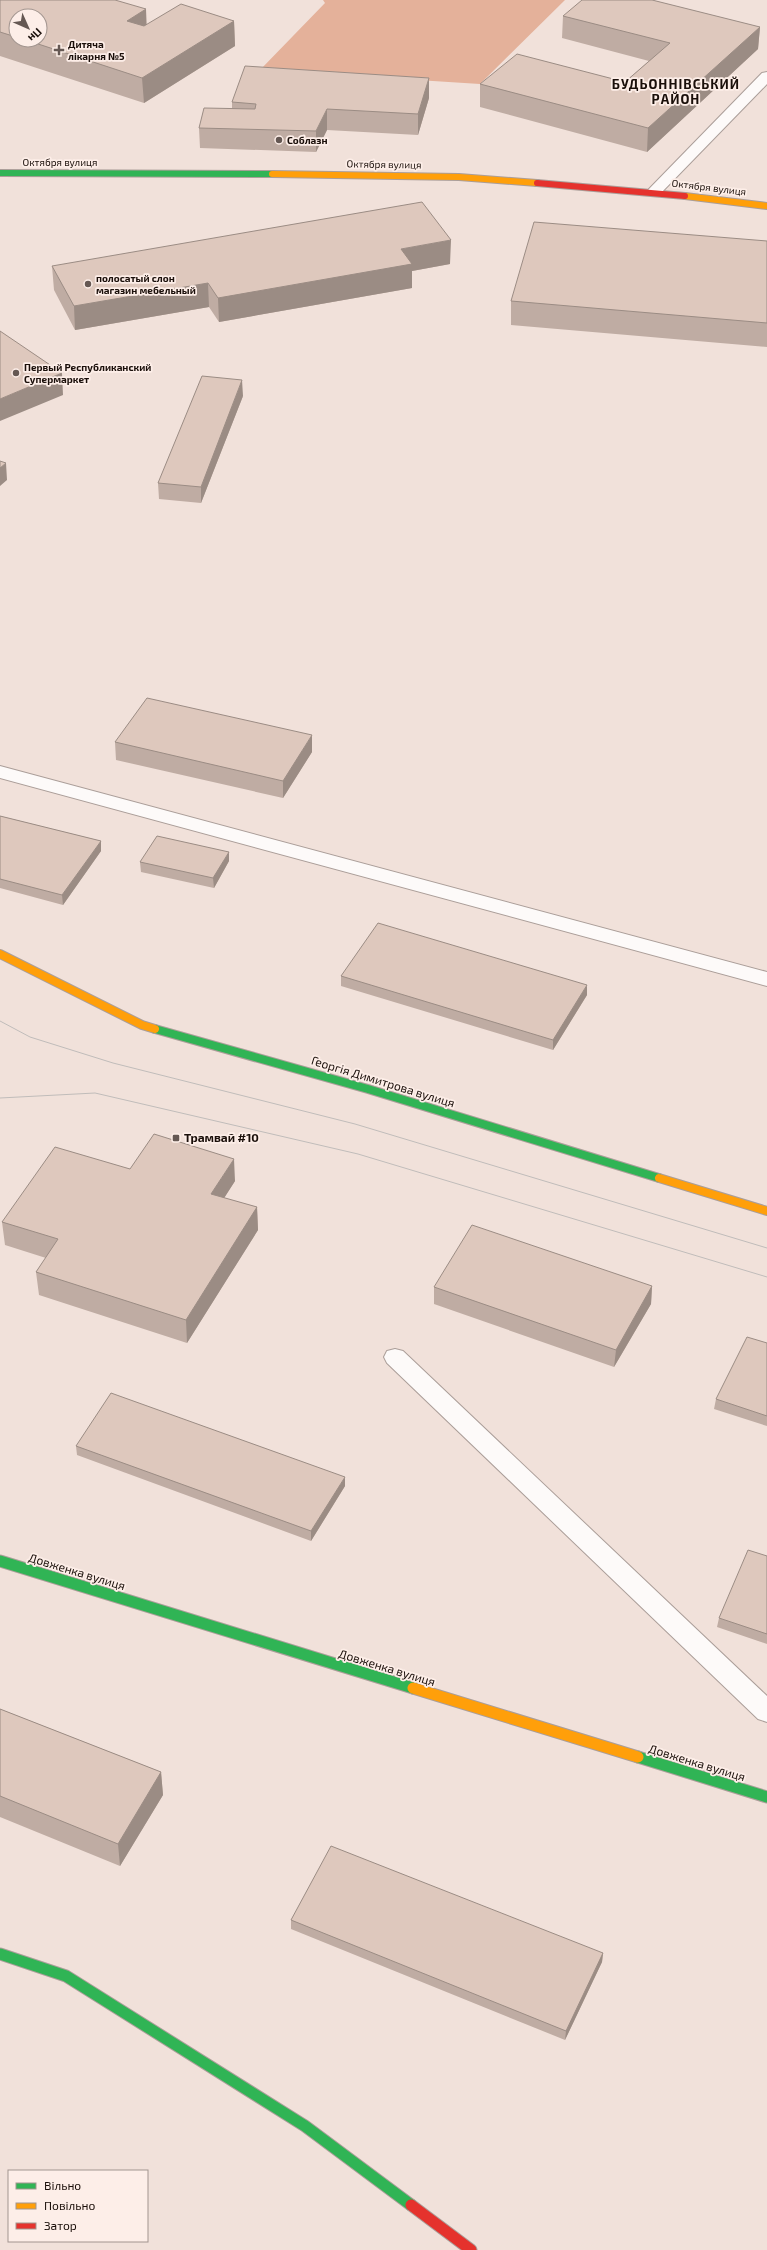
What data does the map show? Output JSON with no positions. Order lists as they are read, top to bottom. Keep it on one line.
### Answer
{"streets":{"street":["Октября вулиця","Георгія Димитрова вулиця","Довженка вулиця"]},"districts":["БУДЬОННІВСЬКИЙ РАЙОН"],"places":{"health":["Дитяча лікарня №5"],"other":["Соблазн","полосатый слон магазин мебельный","Первый Республиканский Супермаркет"],"transit":["Трамвай #10"]},"legend":["Вільно","Повільно","Затор"],"north":"bottom right"}
